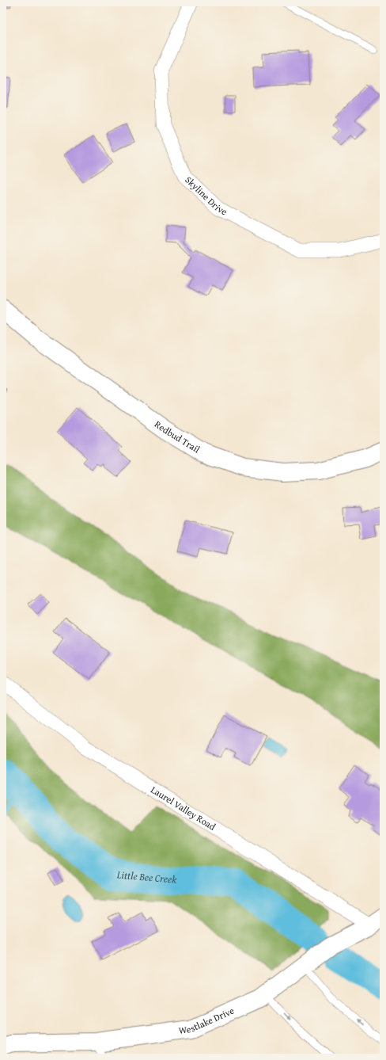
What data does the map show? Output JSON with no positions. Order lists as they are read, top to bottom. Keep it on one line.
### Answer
{"streets":{"street":["Skyline Drive","Redbud Trail","Laurel Valley Road","Westlake Drive"]},"crossings":[["Laurel Valley Road","Westlake Drive"]],"water":["Little Bee Creek"]}
